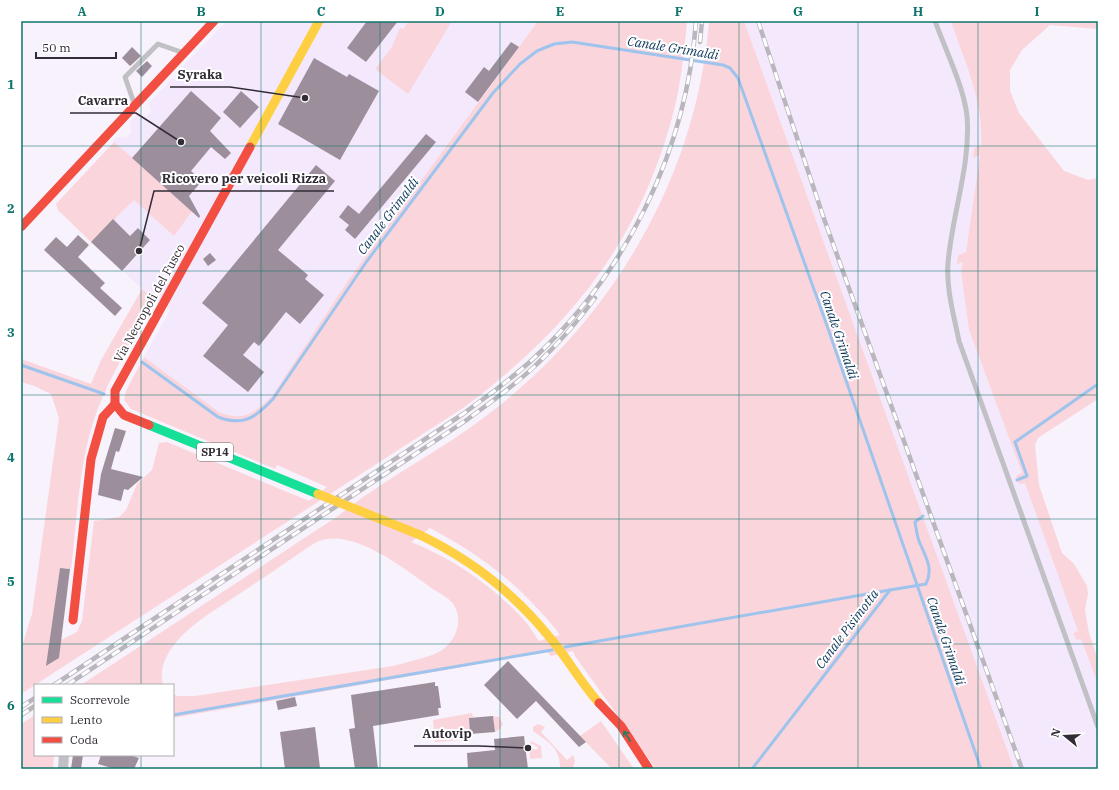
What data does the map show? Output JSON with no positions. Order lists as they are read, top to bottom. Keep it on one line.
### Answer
{"streets":{"main road":["Via Necropoli del Fusco","SP14"]},"crossings":[["Via Necropoli del Fusco","SP14"]],"water":["Canale Grimaldi","Canale Pisimotta"],"places":["Syraka","Cavarra","Ricovero per veicoli Rizza","Autovip"],"legend":["Scorrevole","Lento","Coda"],"scale_bar":"50 m","north":"left","grid":{"columns":["A","B","C","D","E","F","G","H","I"],"rows":["1","2","3","4","5","6"]}}
